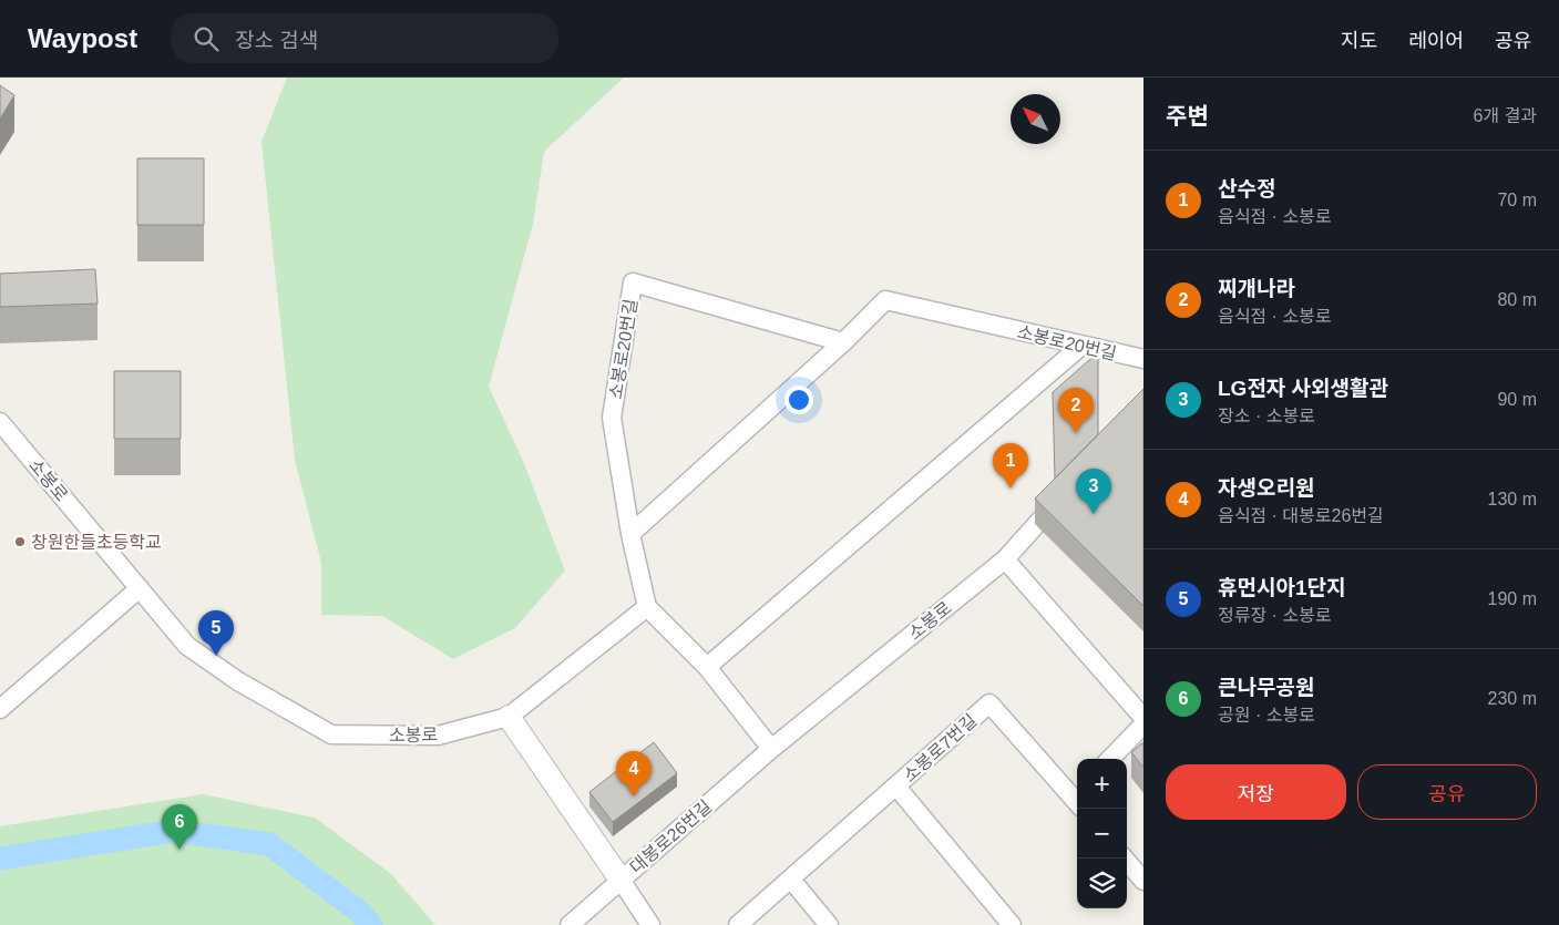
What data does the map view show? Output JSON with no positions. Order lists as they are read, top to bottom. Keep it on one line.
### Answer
{"streets":{"street":["소봉로20번길","소봉로","소봉로7번길","대봉로26번길"]},"crossings":[["소봉로20번길","소봉로"],["소봉로","대봉로26번길"]],"places":["창원한들초등학교"],"north":"top left","page":{"header":"Waypost","search":"장소 검색","nav":["지도","레이어","공유"],"heading":["주변","6개 결과"],"list":[{"mark":"1","name":"산수정","note":"음식점 · 소봉로","value":"70 m"},{"mark":"2","name":"찌개나라","note":"음식점 · 소봉로","value":"80 m"},{"mark":"3","name":"LG전자 사외생활관","note":"장소 · 소봉로","value":"90 m"},{"mark":"4","name":"자생오리원","note":"음식점 · 대봉로26번길","value":"130 m"},{"mark":"5","name":"휴먼시아1단지","note":"정류장 · 소봉로","value":"190 m"},{"mark":"6","name":"큰나무공원","note":"공원 · 소봉로","value":"230 m"}],"pins":["2","1","3","5","4","6"],"buttons":["저장","공유"],"map_buttons":["+","−"]}}
